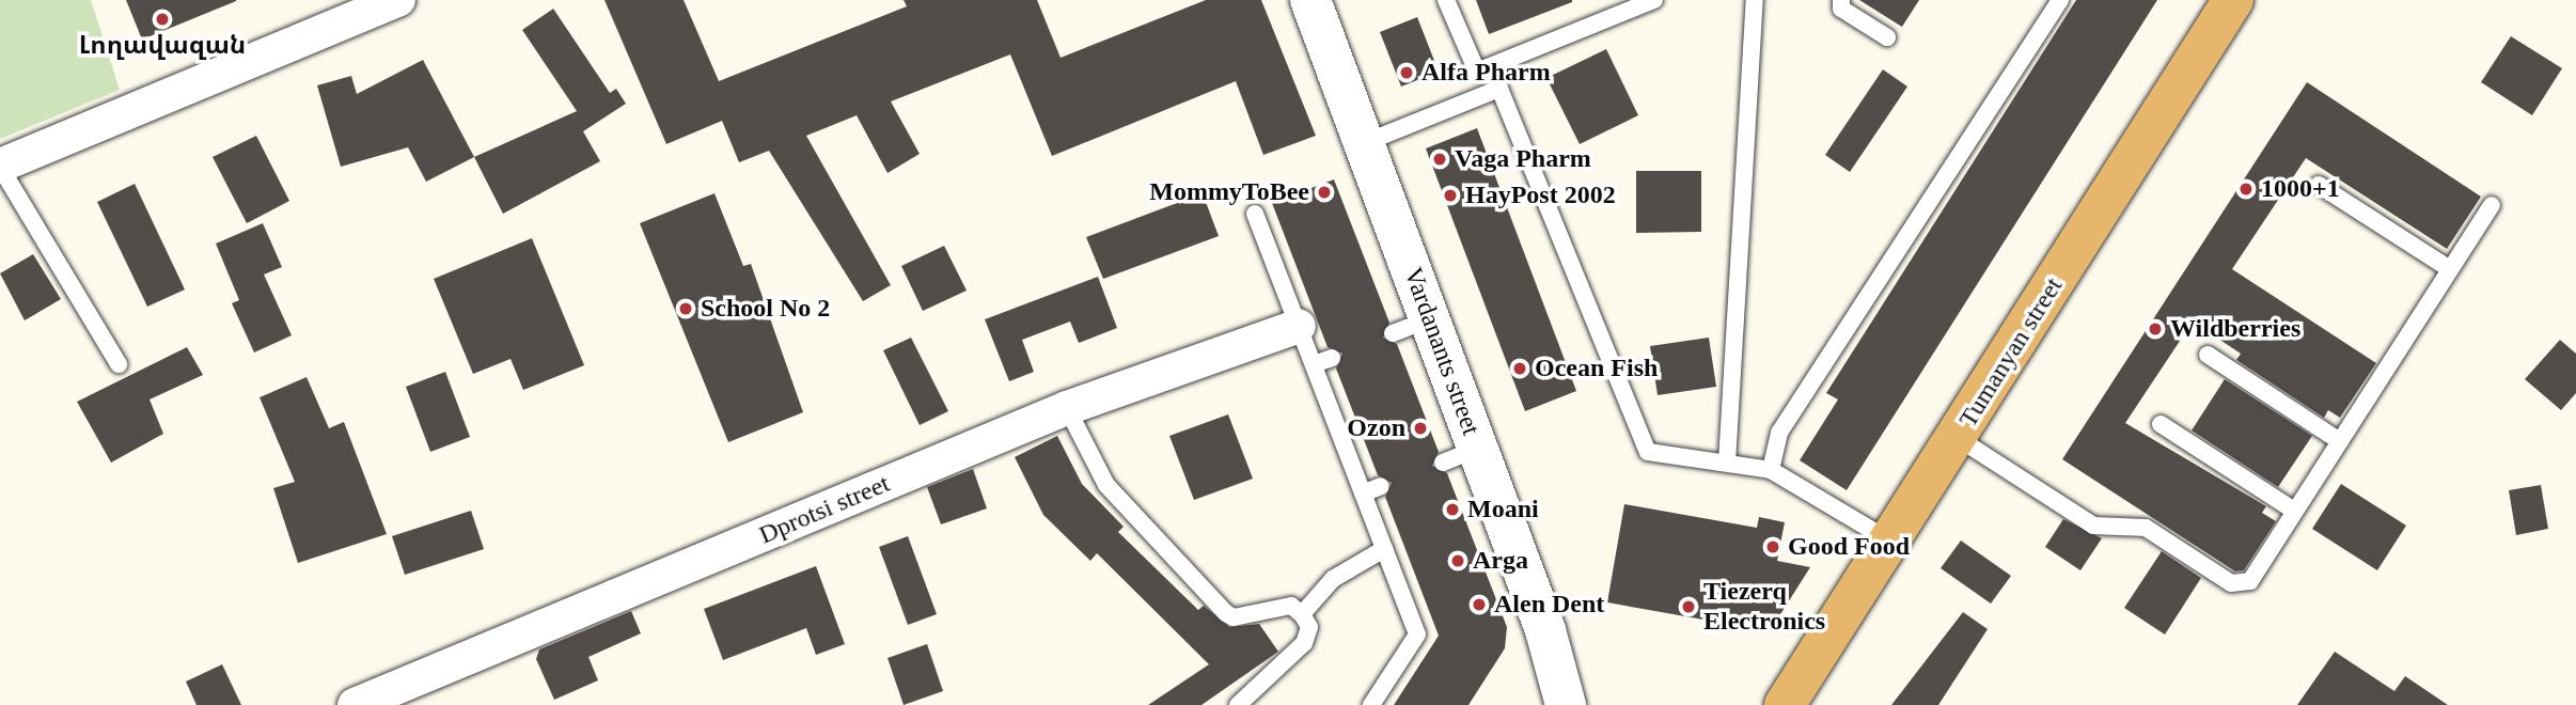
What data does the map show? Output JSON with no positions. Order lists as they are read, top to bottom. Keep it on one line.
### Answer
{"streets":{"highway":["Tumanyan street"],"street":["Vardanants street","Dprotsi street"]},"places":["Լողավազան","Alfa Pharm","Vaga Pharm","1000+1","MommyToBee","HayPost 2002","School No 2","Wildberries","Ocean Fish","Ozon","Moani","Good Food","Arga","Alen Dent","Tiezerq Electronics"]}
